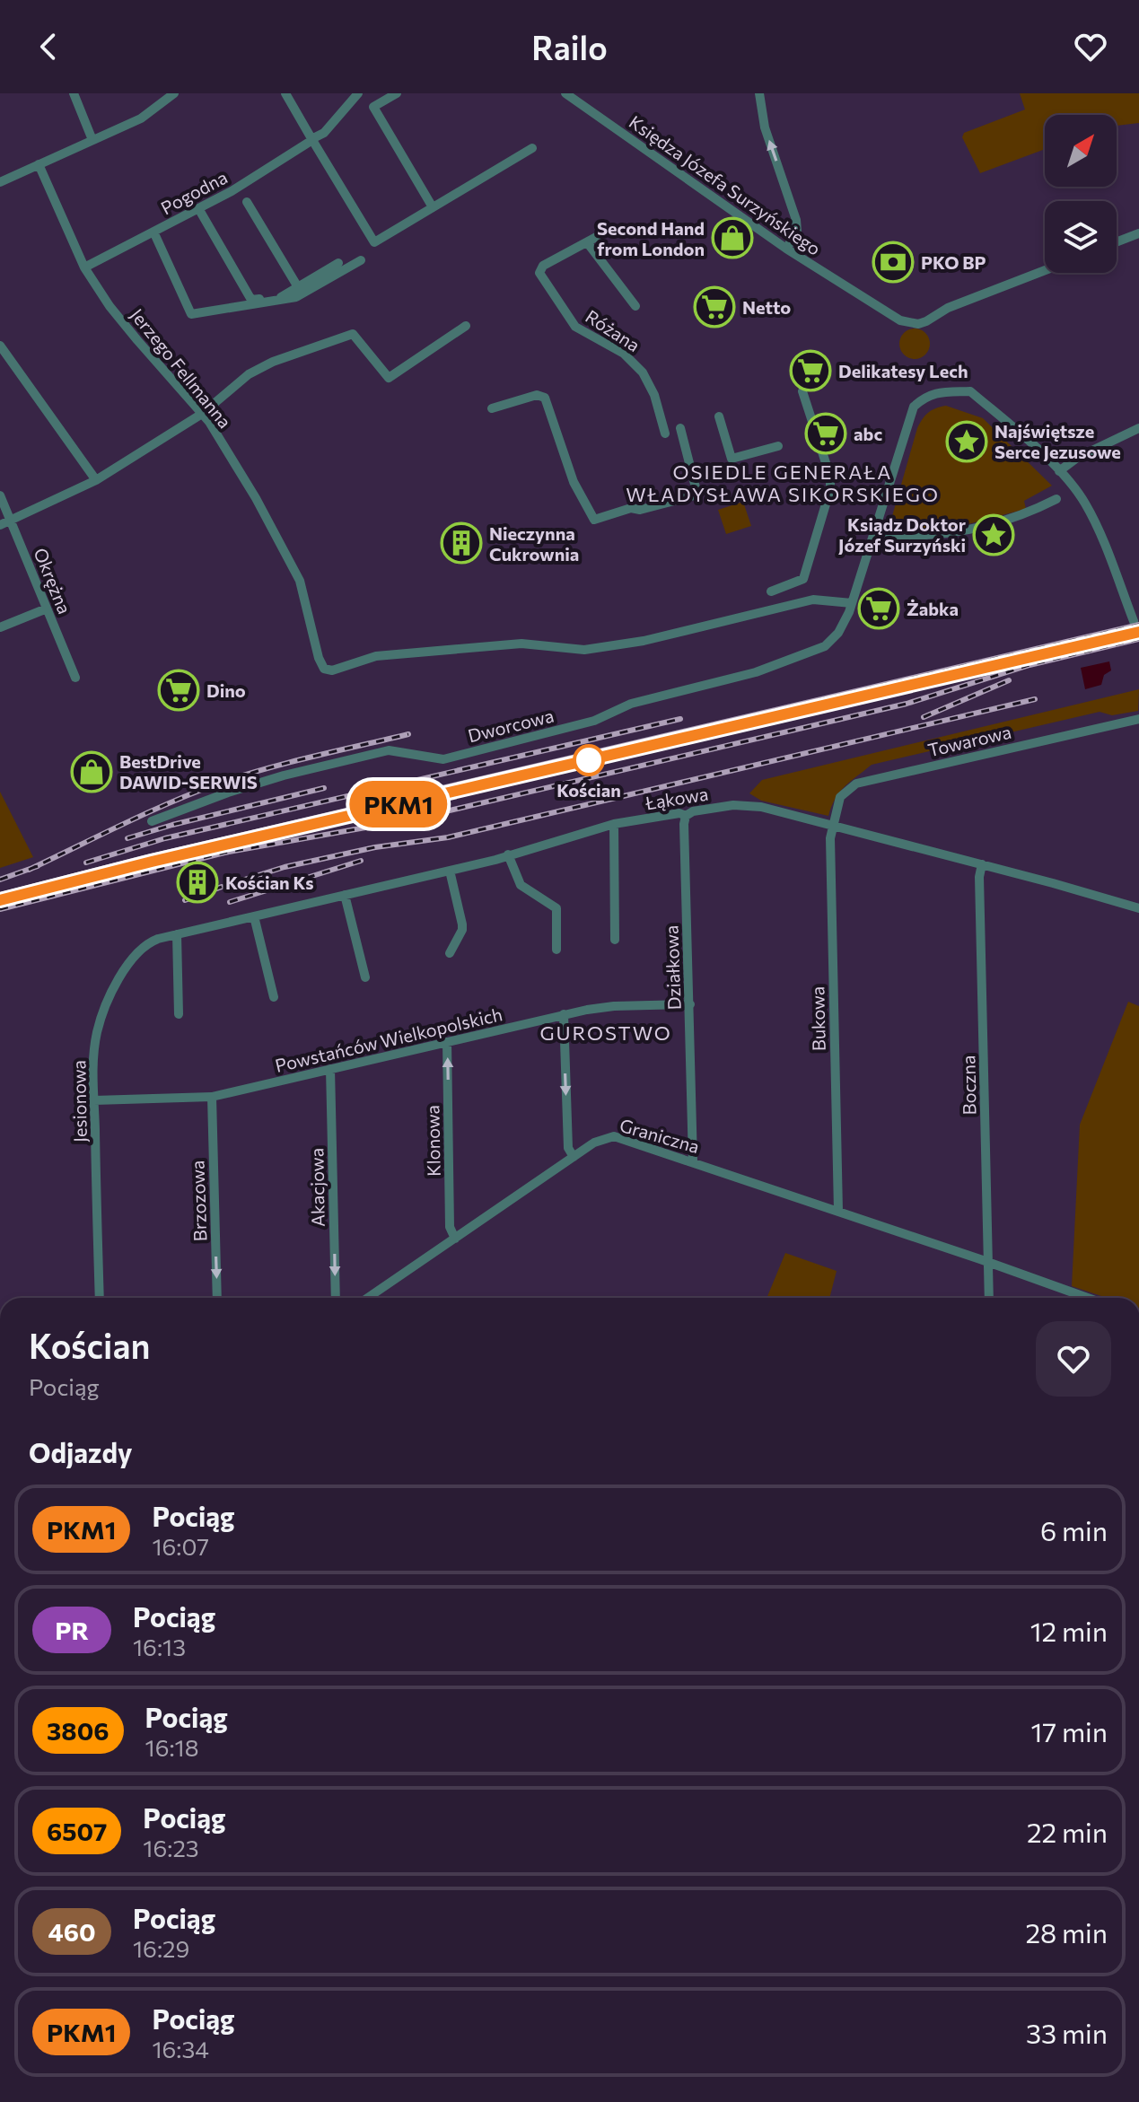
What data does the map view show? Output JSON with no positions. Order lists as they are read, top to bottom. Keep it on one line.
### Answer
{"streets":{"street":["Księdza Józefa Surzyńskiego","Pogodna","Różana","Jerzego Fellmanna","Okrężna","Dworcowa","Towarowa","Łąkowa","Działkowa","Bukowa","Powstańców Wielkopolskich","Boczna","Jesionowa","Graniczna","Klonowa","Akacjowa","Brzozowa"]},"crossings":[["Pogodna","Jerzego Fellmanna"],["Jerzego Fellmanna","Dworcowa"],["Towarowa","Łąkowa"],["Towarowa","Bukowa"],["Łąkowa","Działkowa"],["Łąkowa","Bukowa"],["Łąkowa","Boczna"],["Łąkowa","Jesionowa"],["Działkowa","Powstańców Wielkopolskich"],["Działkowa","Graniczna"],["Bukowa","Graniczna"],["Powstańców Wielkopolskich","Jesionowa"],["Powstańców Wielkopolskich","Klonowa"],["Powstańców Wielkopolskich","Akacjowa"],["Powstańców Wielkopolskich","Brzozowa"],["Boczna","Graniczna"],["Graniczna","Klonowa"]],"one_way":["Klonowa","Akacjowa","Brzozowa"],"districts":["OSIEDLE GENERAŁA WŁADYSŁAWA SIKORSKIEGO","GUROSTWO"],"places":{"shop":["Second Hand from London","BestDrive DAWID-SERWIS"],"bank":["PKO BP"],"supermarket":["Netto","Delikatesy Lech","abc","Żabka","Dino"],"place":["Najświętsze Serce Jezusowe","Ksiądz Doktor Józef Surzyński"],"building":["Nieczynna Cukrownia","Kościan Ks"],"other":["Kościan"]},"north":"top right","page":{"header":"Railo","on_map":"PKM1","heading":[["Kościan","Pociąg"],"Odjazdy"],"list":[{"mark":"PKM1","name":"Pociąg","note":"16:07","value":"6 min"},{"mark":"PR","name":"Pociąg","note":"16:13","value":"12 min"},{"mark":"3806","name":"Pociąg","note":"16:18","value":"17 min"},{"mark":"6507","name":"Pociąg","note":"16:23","value":"22 min"},{"mark":"460","name":"Pociąg","note":"16:29","value":"28 min"},{"mark":"PKM1","name":"Pociąg","note":"16:34","value":"33 min"}]}}
